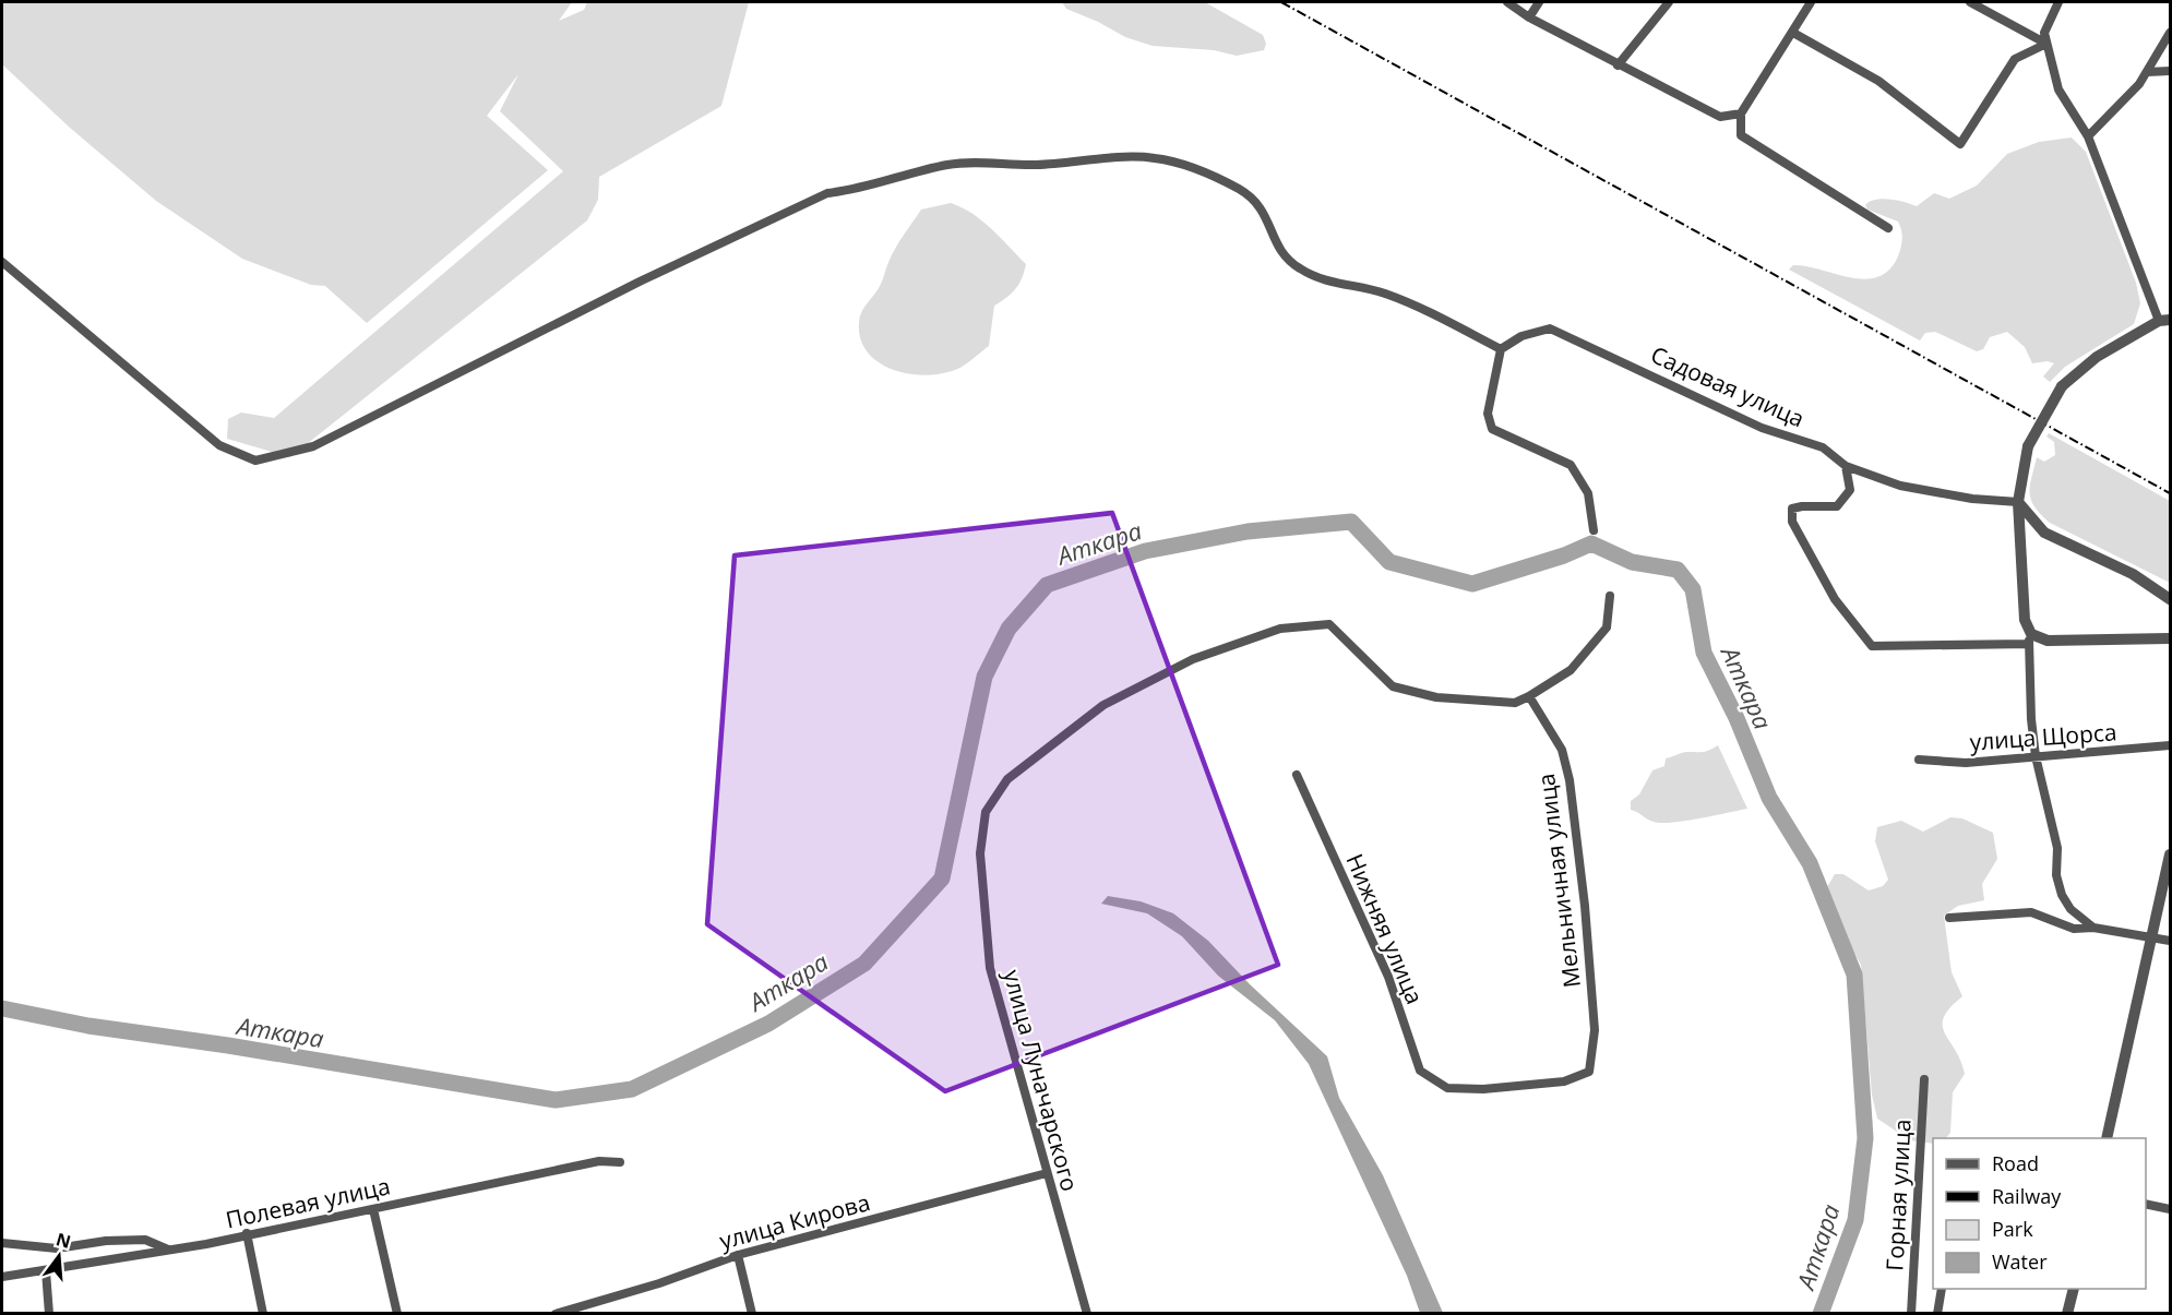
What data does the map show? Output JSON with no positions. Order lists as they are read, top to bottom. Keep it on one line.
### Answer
{"streets":{"street":["Садовая улица","улица Щорса","Мельничная улица","Нижняя улица","улица Луначарского","Горная улица","Полевая улица","улица Кирова"]},"crossings":[["Мельничная улица","Нижняя улица"],["Мельничная улица","улица Луначарского"],["улица Луначарского","улица Кирова"]],"water":["Аткара"],"legend":["Road","Railway","Park","Water"],"north":"top"}
